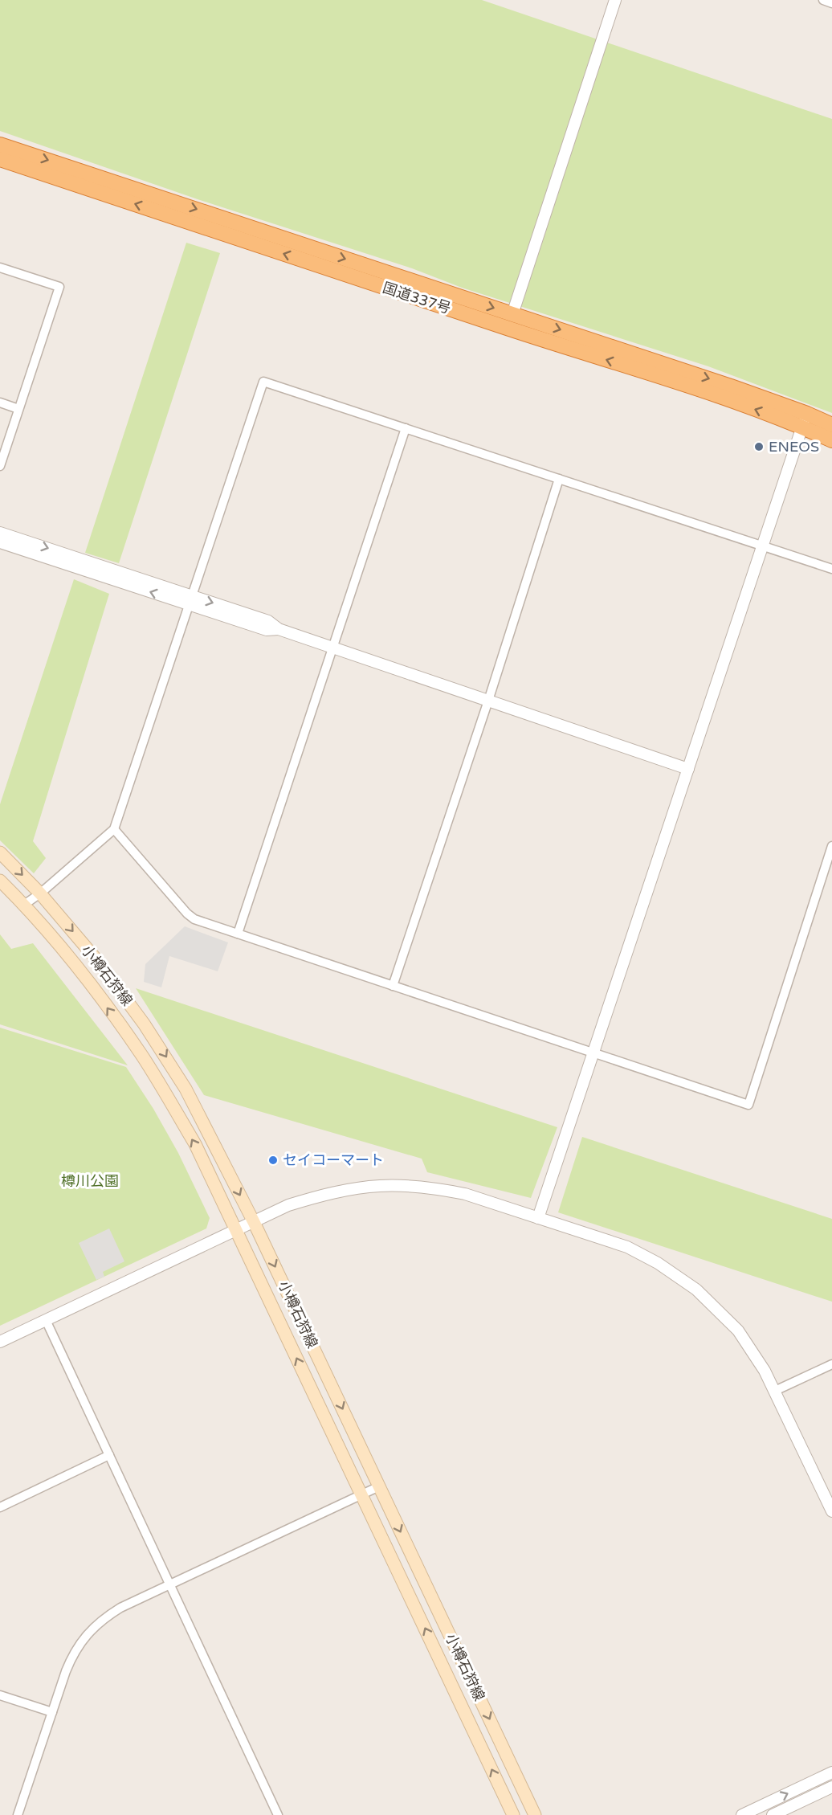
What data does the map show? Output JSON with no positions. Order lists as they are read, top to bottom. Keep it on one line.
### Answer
{"streets":{"highway":["国道337号"],"main road":["小樽石狩線"]},"parks":["樽川公園"],"places":["ENEOS","セイコーマート"]}
